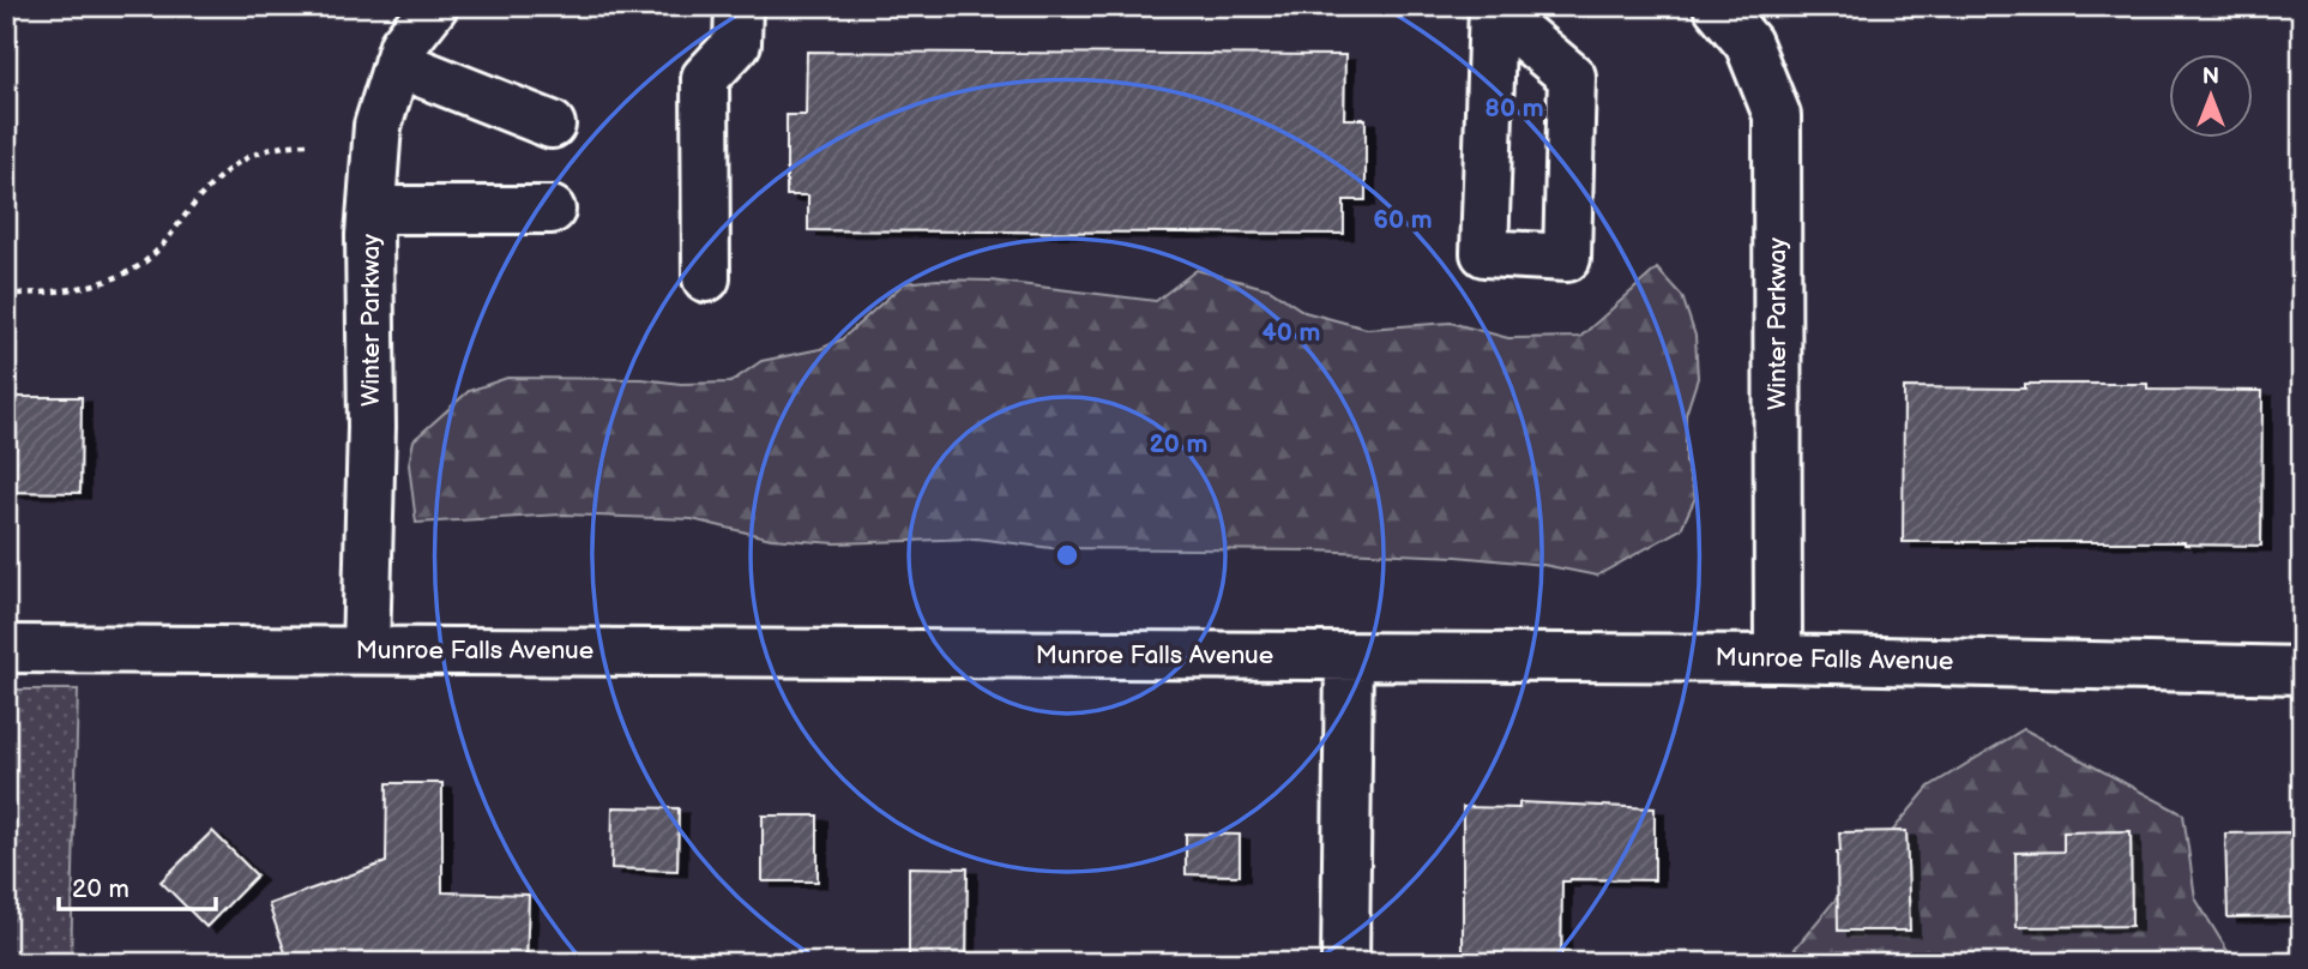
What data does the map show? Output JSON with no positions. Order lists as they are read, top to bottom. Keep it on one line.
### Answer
{"streets":{"street":["Winter Parkway","Munroe Falls Avenue"]},"crossings":[["Winter Parkway","Munroe Falls Avenue"]],"scale_bar":"20 m","north":"top","rings":["80 m","60 m","40 m","20 m"]}
